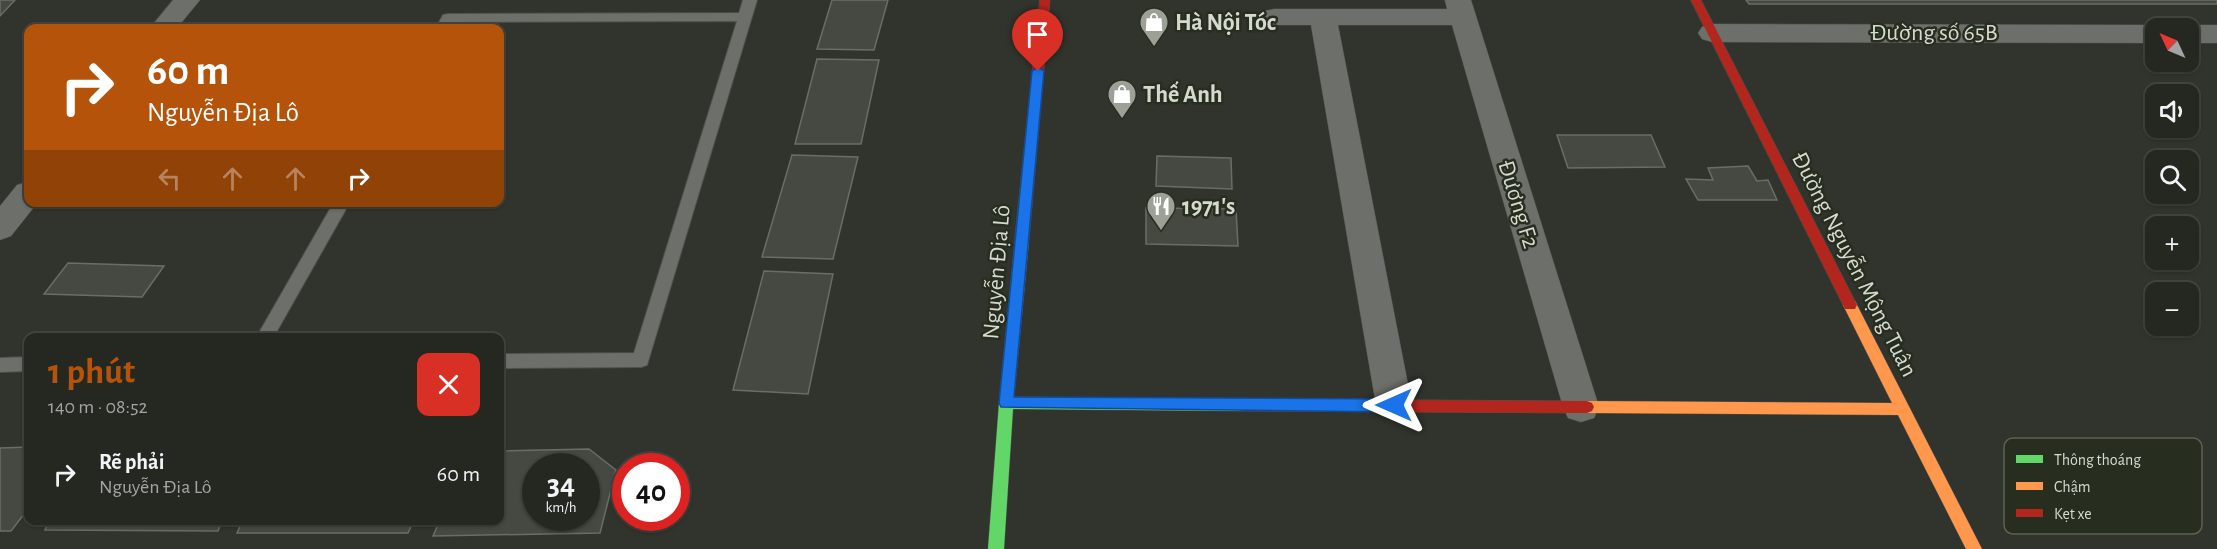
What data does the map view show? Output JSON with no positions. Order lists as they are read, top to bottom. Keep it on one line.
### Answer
{"streets":{"street":["Đường số 65B","Đương F2","Đường Nguyễn Mộng Tuân","Nguyễn Địa Lô"]},"crossings":[["Đường số 65B","Đường Nguyễn Mộng Tuân"]],"places":{"shop":["Hà Nội Tóc","Thế Anh"],"restaurant":["1971's"]},"legend":["Thông thoáng","Chậm","Kẹt xe"],"north":"top left","page":{"map_buttons":["+","−"],"turn":["60 m","Nguyễn Địa Lô"],"heading":["1 phút","140 m · 08:52"],"list":[{"name":"Rẽ phải","note":"Nguyễn Địa Lô","value":"60 m"}],"speed":"34 km/h","limit":"40"}}
